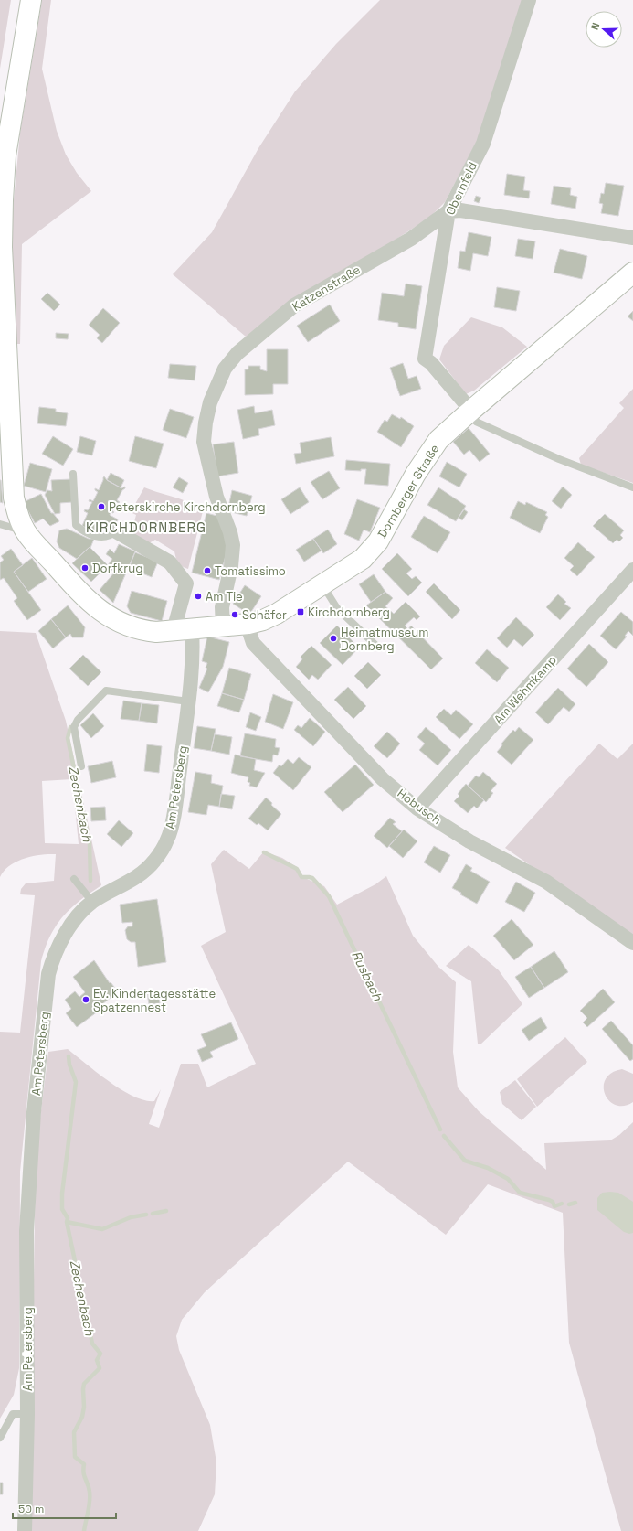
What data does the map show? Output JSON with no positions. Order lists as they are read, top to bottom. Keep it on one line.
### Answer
{"streets":{"street":["Obernfeld","Katzenstraße","Dornberger Straße","Am Wehmkamp","Am Petersberg","Hobusch"]},"crossings":[["Obernfeld","Katzenstraße"],["Obernfeld","Dornberger Straße"],["Katzenstraße","Dornberger Straße"],["Dornberger Straße","Am Petersberg"],["Dornberger Straße","Hobusch"],["Am Wehmkamp","Hobusch"]],"districts":["KIRCHDORNBERG"],"water":["Zechenbach","Rusbach"],"places":{"other":["Peterskirche Kirchdornberg","Dorfkrug","Tomatissimo","Am Tie","Schäfer","Heimatmuseum Dornberg","Ev. Kindertagesstätte Spatzennest"],"transit":["Kirchdornberg"]},"scale_bar":"50 m","north":"left"}
